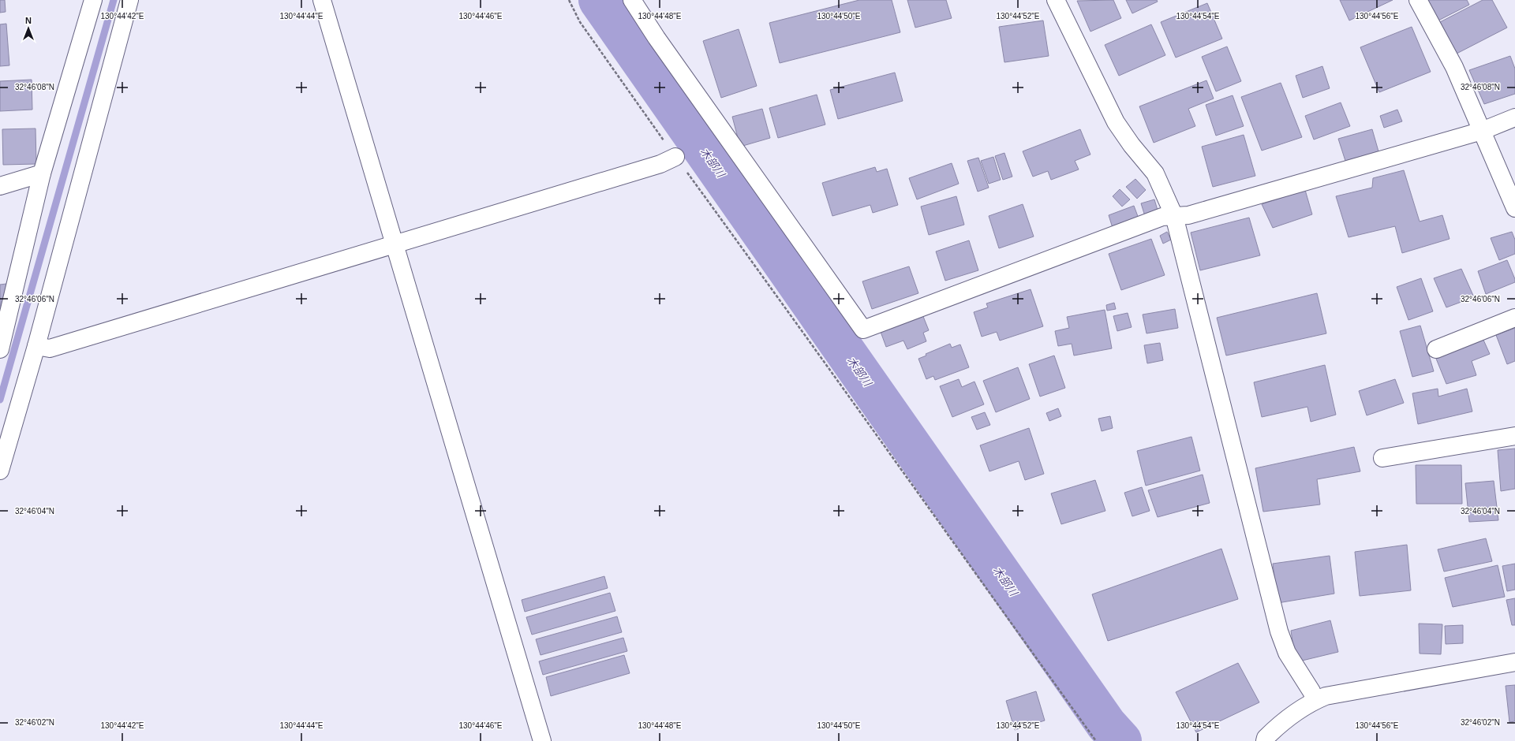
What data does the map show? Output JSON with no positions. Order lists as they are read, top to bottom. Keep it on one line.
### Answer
{"water":["木部川"],"north":"top","coordinates":["130°44'42\"E","130°44'44\"E","130°44'46\"E","130°44'48\"E","130°44'50\"E","130°44'52\"E","130°44'54\"E","130°44'56\"E","32°46'08\"N","32°46'06\"N","32°46'04\"N","32°46'02\"N"]}
